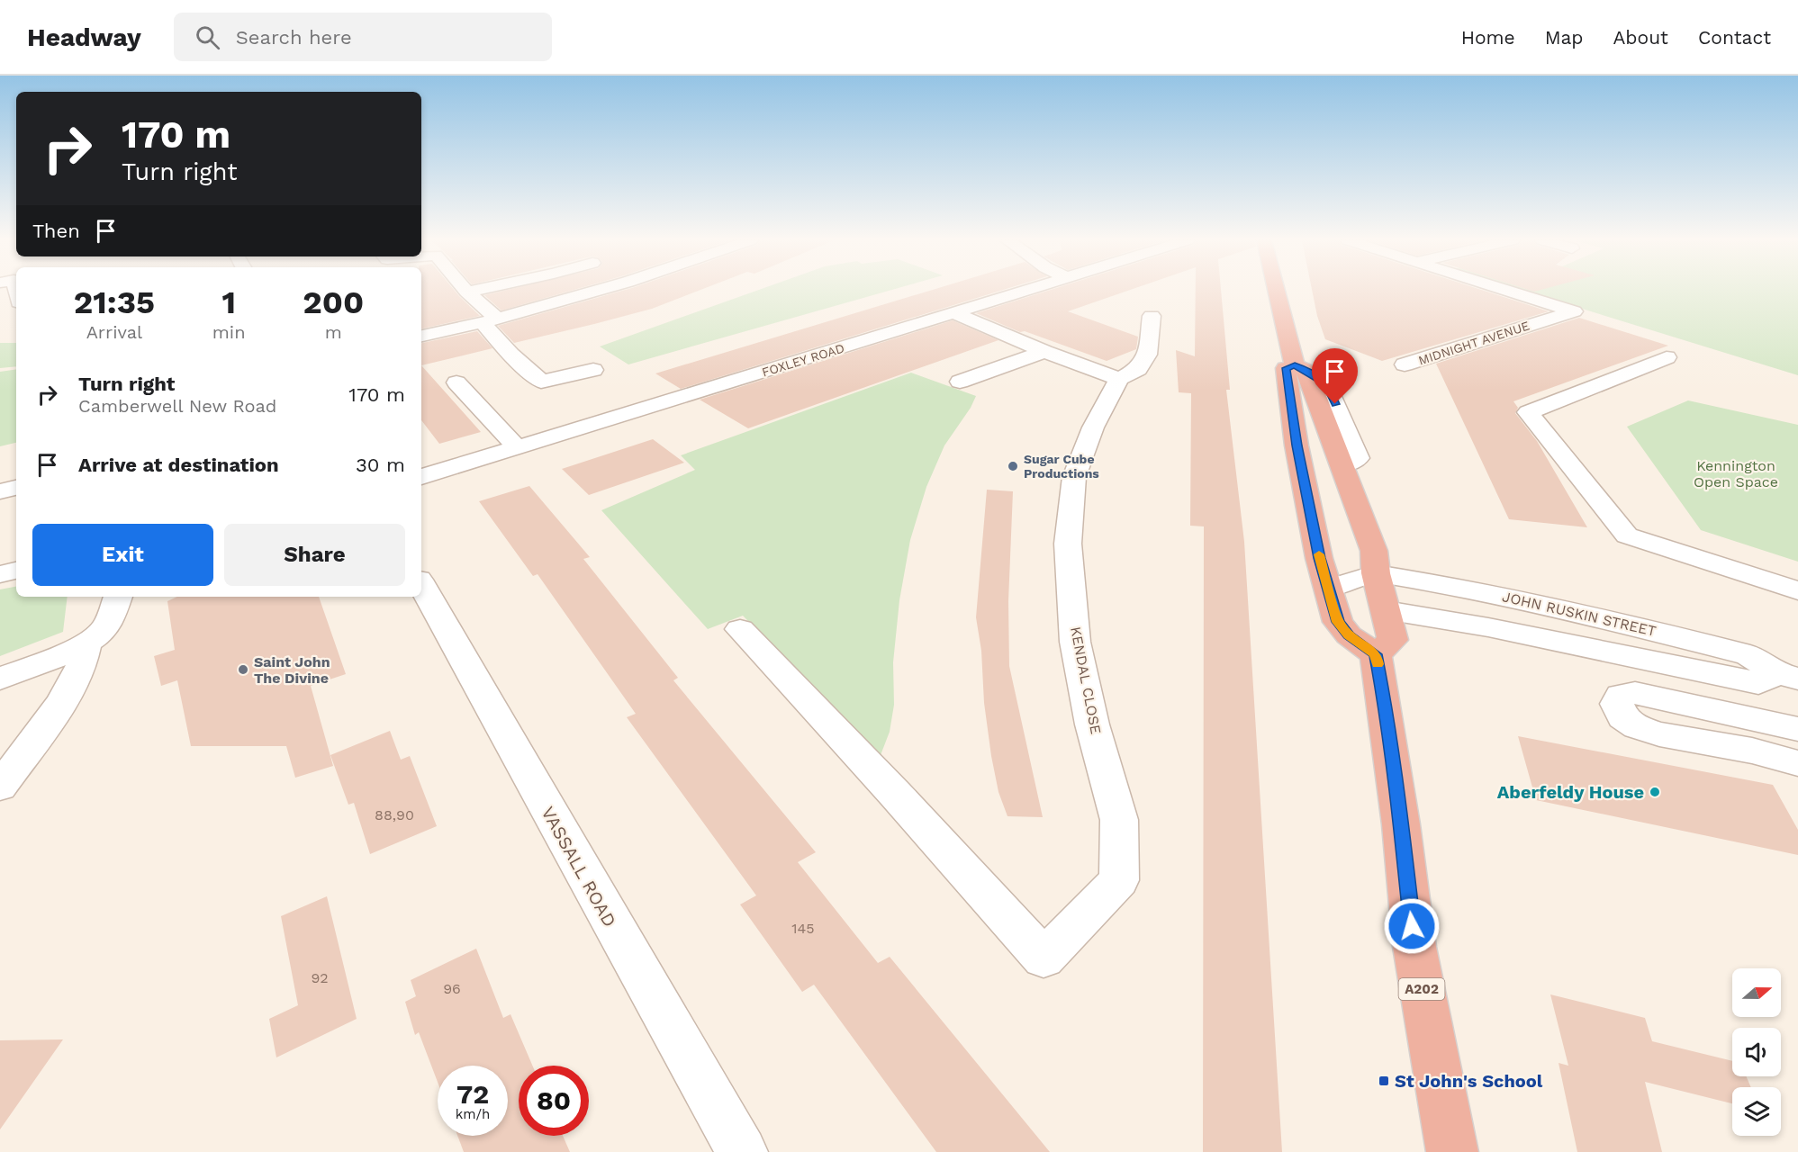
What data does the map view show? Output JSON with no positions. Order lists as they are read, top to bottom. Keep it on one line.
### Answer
{"streets":{"highway":["A202"],"street":["MIDNIGHT AVENUE","FOXLEY ROAD","JOHN RUSKIN STREET","KENDAL CLOSE","VASSALL ROAD"]},"parks":["Kennington Open Space"],"places":{"other":["Sugar Cube Productions","Saint John The Divine","Aberfeldy House"],"transit":["St John's School"]},"house_numbers":["88,90","145","92","96"],"north":"right","page":{"header":"Headway","search":"Search here","nav":["Home","Map","About","Contact"],"turn":["170 m","Turn right"],"then":"Then","eta":["21:35","Arrival","1","min","200","m"],"list":[{"name":"Turn right","note":"Camberwell New Road","value":"170 m"},{"name":"Arrive at destination","value":"30 m"}],"buttons":["Exit","Share"],"speed":"72 km/h","limit":"80"}}
